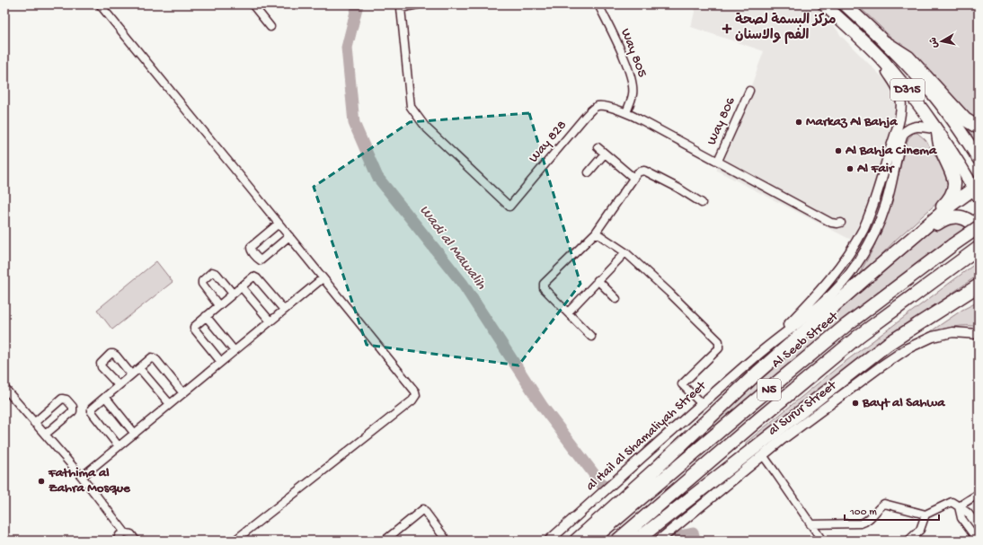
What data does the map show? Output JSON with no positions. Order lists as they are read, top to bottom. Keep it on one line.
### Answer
{"streets":{"highway":["Al Seeb Street","N5"],"main road":["D315"],"street":["Way 805","Way 806","Way 828","al Surur Street","al Hail al Shamaliyah Street"]},"crossings":[["Way 805","Way 828"],["D315","al Hail al Shamaliyah Street"],["Way 806","Way 828"]],"water":["Wadi al Mawalih"],"places":{"health":["مركز البسمة لصحة الفم والاسنان"],"other":["Markaz Al Bahja","Al Bahja Cinema","Al Fair","Bayt al Sahwa","Fathima al Zahra Mosque"]},"scale_bar":"100 m","north":"left"}
